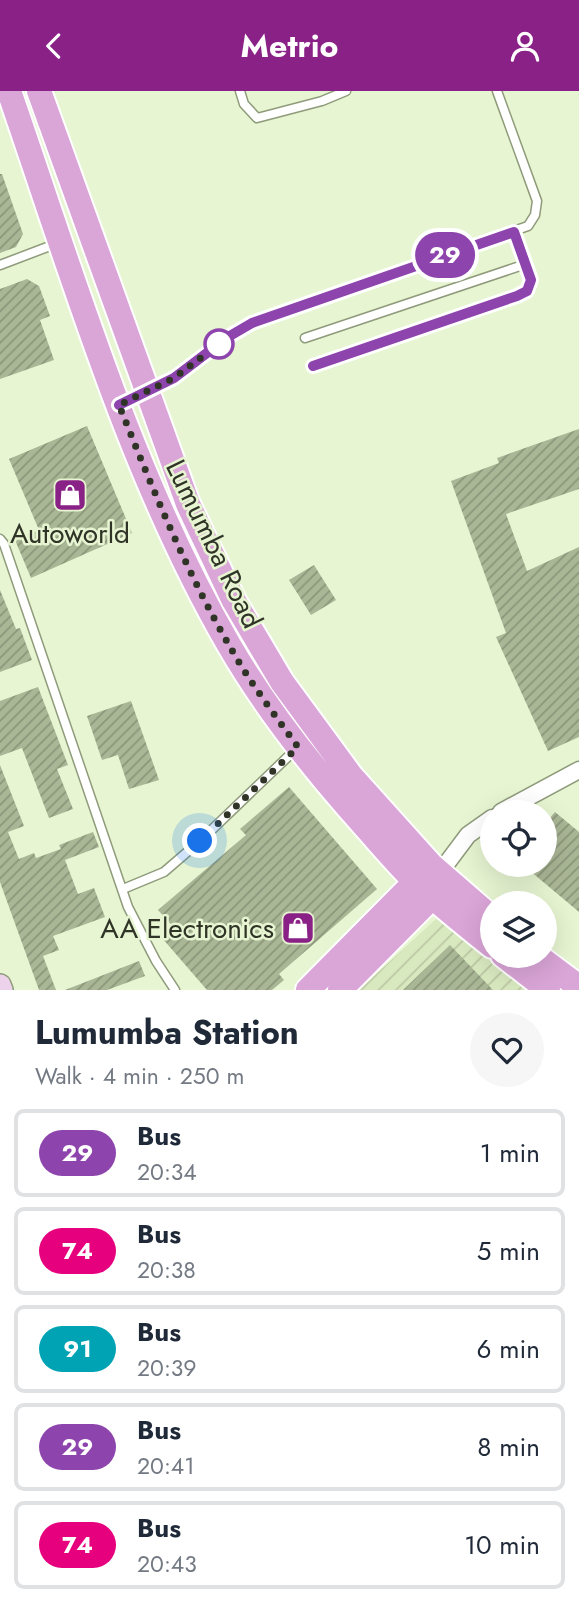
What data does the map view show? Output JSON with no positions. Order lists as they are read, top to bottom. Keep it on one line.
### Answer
{"streets":{"main road":["Lumumba Road"]},"places":{"shop":["Autoworld","AA Electronics"]},"lines":["bus line 29"],"page":{"header":"Metrio","on_map":"29","heading":["Lumumba Station","Walk · 4 min · 250 m"],"list":[{"mark":"29","name":"Bus","note":"20:34","value":"1 min"},{"mark":"74","name":"Bus","note":"20:38","value":"5 min"},{"mark":"91","name":"Bus","note":"20:39","value":"6 min"},{"mark":"29","name":"Bus","note":"20:41","value":"8 min"},{"mark":"74","name":"Bus","note":"20:43","value":"10 min"}]}}
